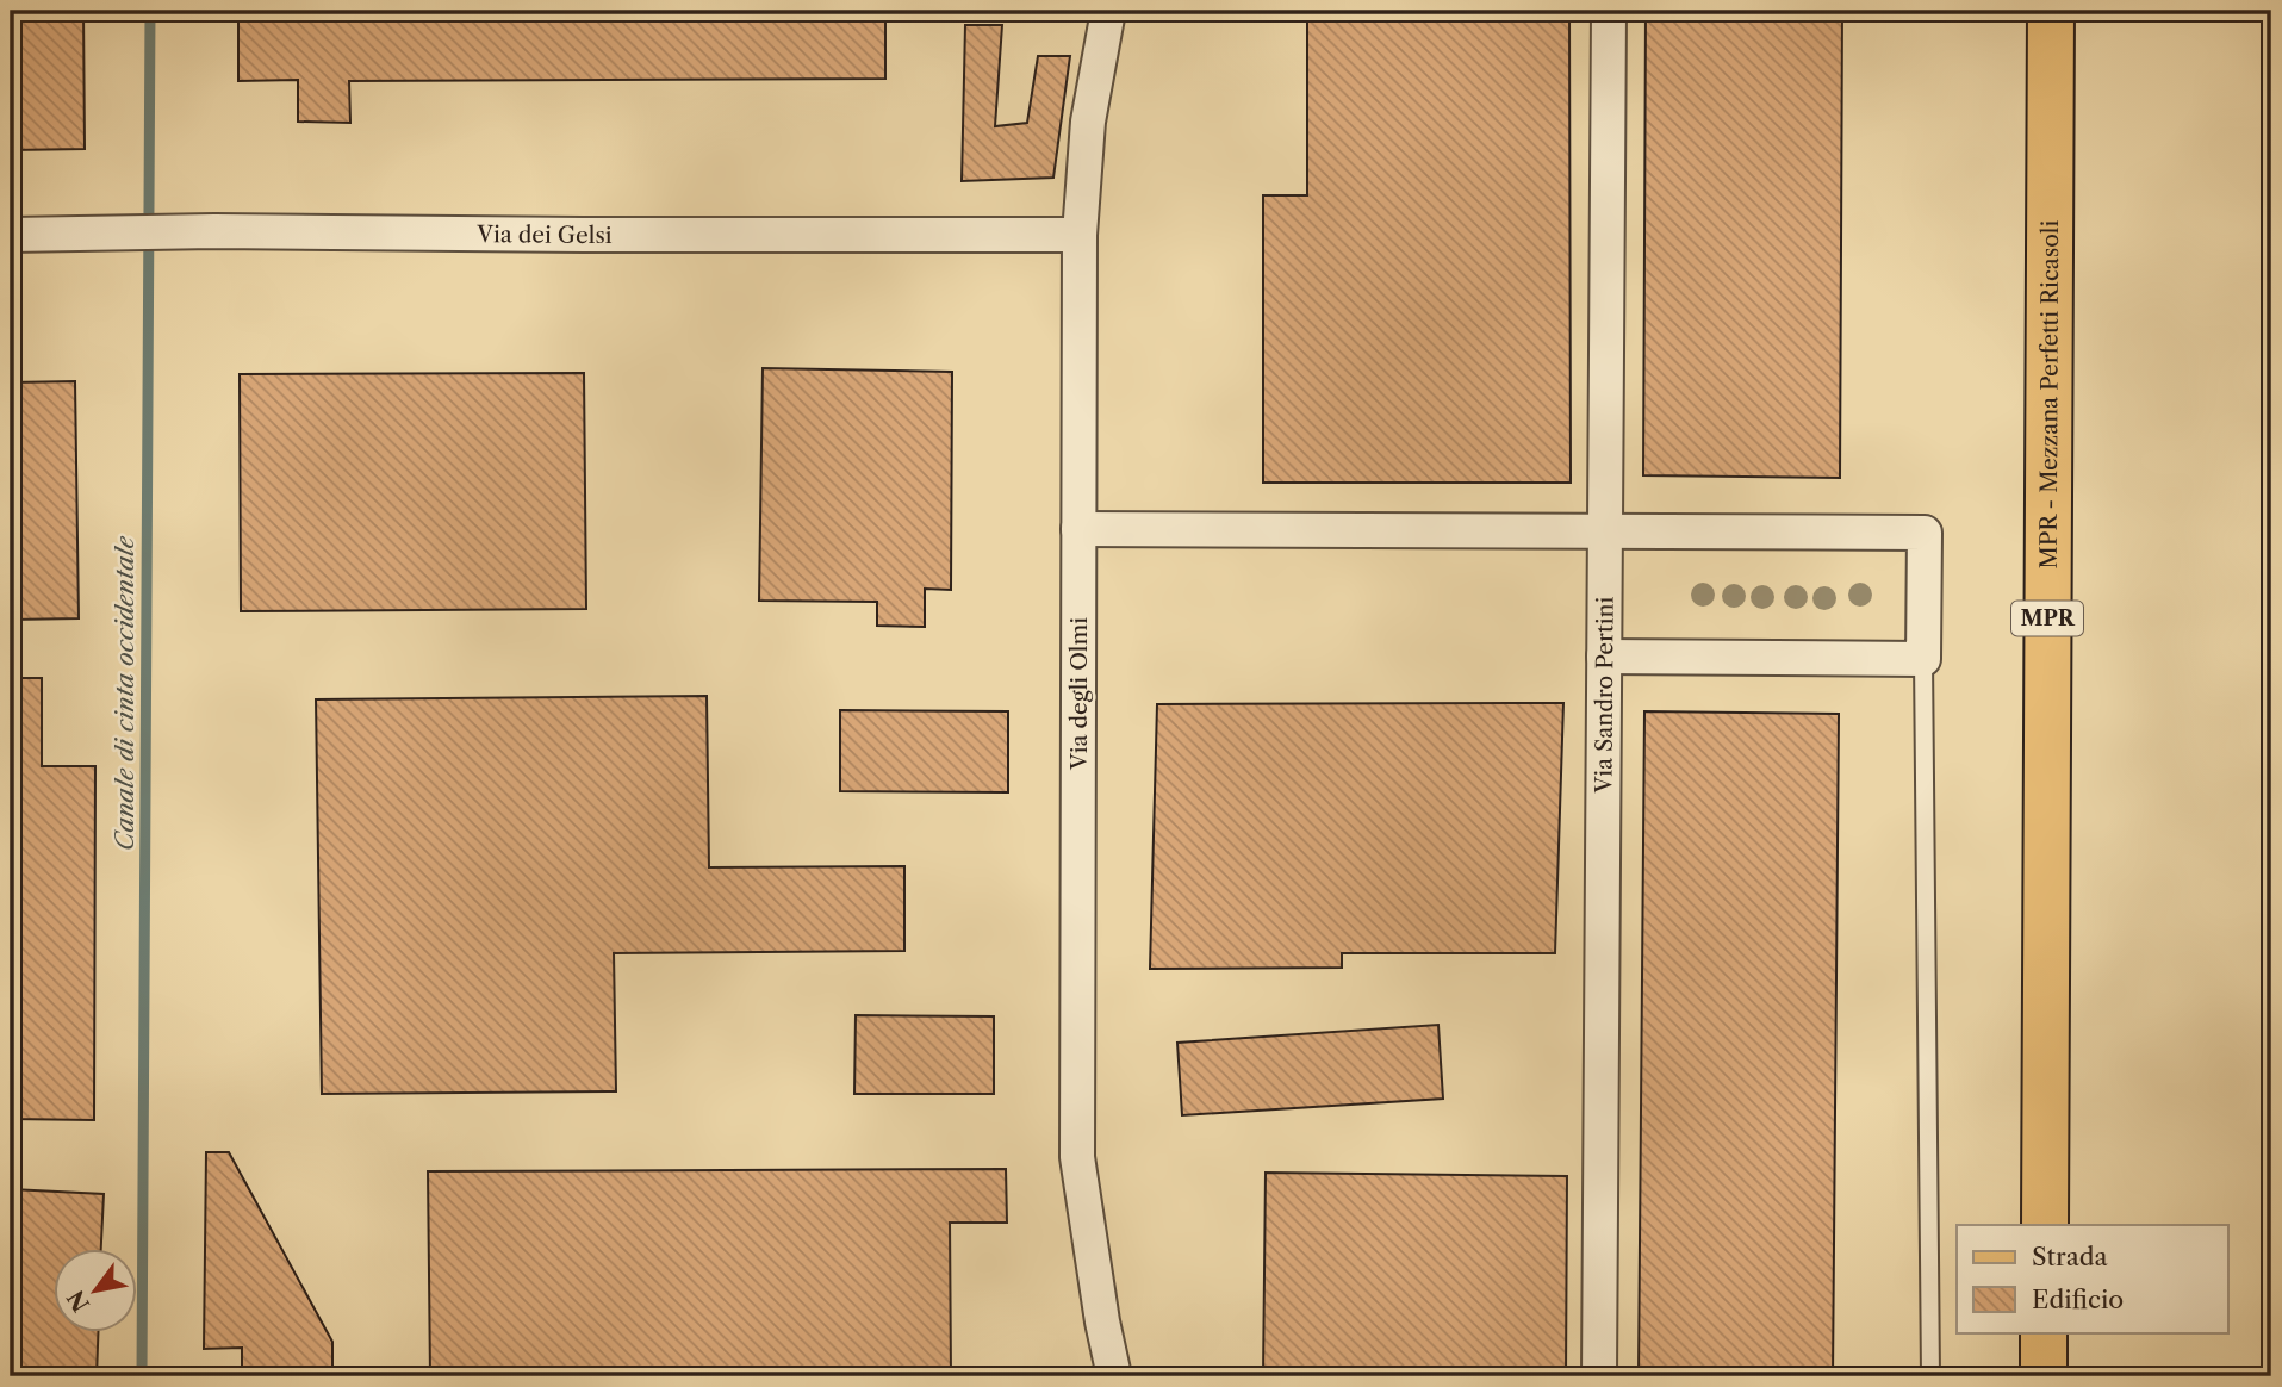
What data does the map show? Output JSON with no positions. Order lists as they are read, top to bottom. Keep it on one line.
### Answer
{"streets":{"main road":["MPR - Mezzana Perfetti Ricasoli","MPR"],"street":["Via dei Gelsi","Via degli Olmi","Via Sandro Pertini"]},"crossings":[["Via dei Gelsi","Via degli Olmi"]],"water":["Canale di cinta occidentale"],"legend":["Strada","Edificio"],"north":"bottom left"}
